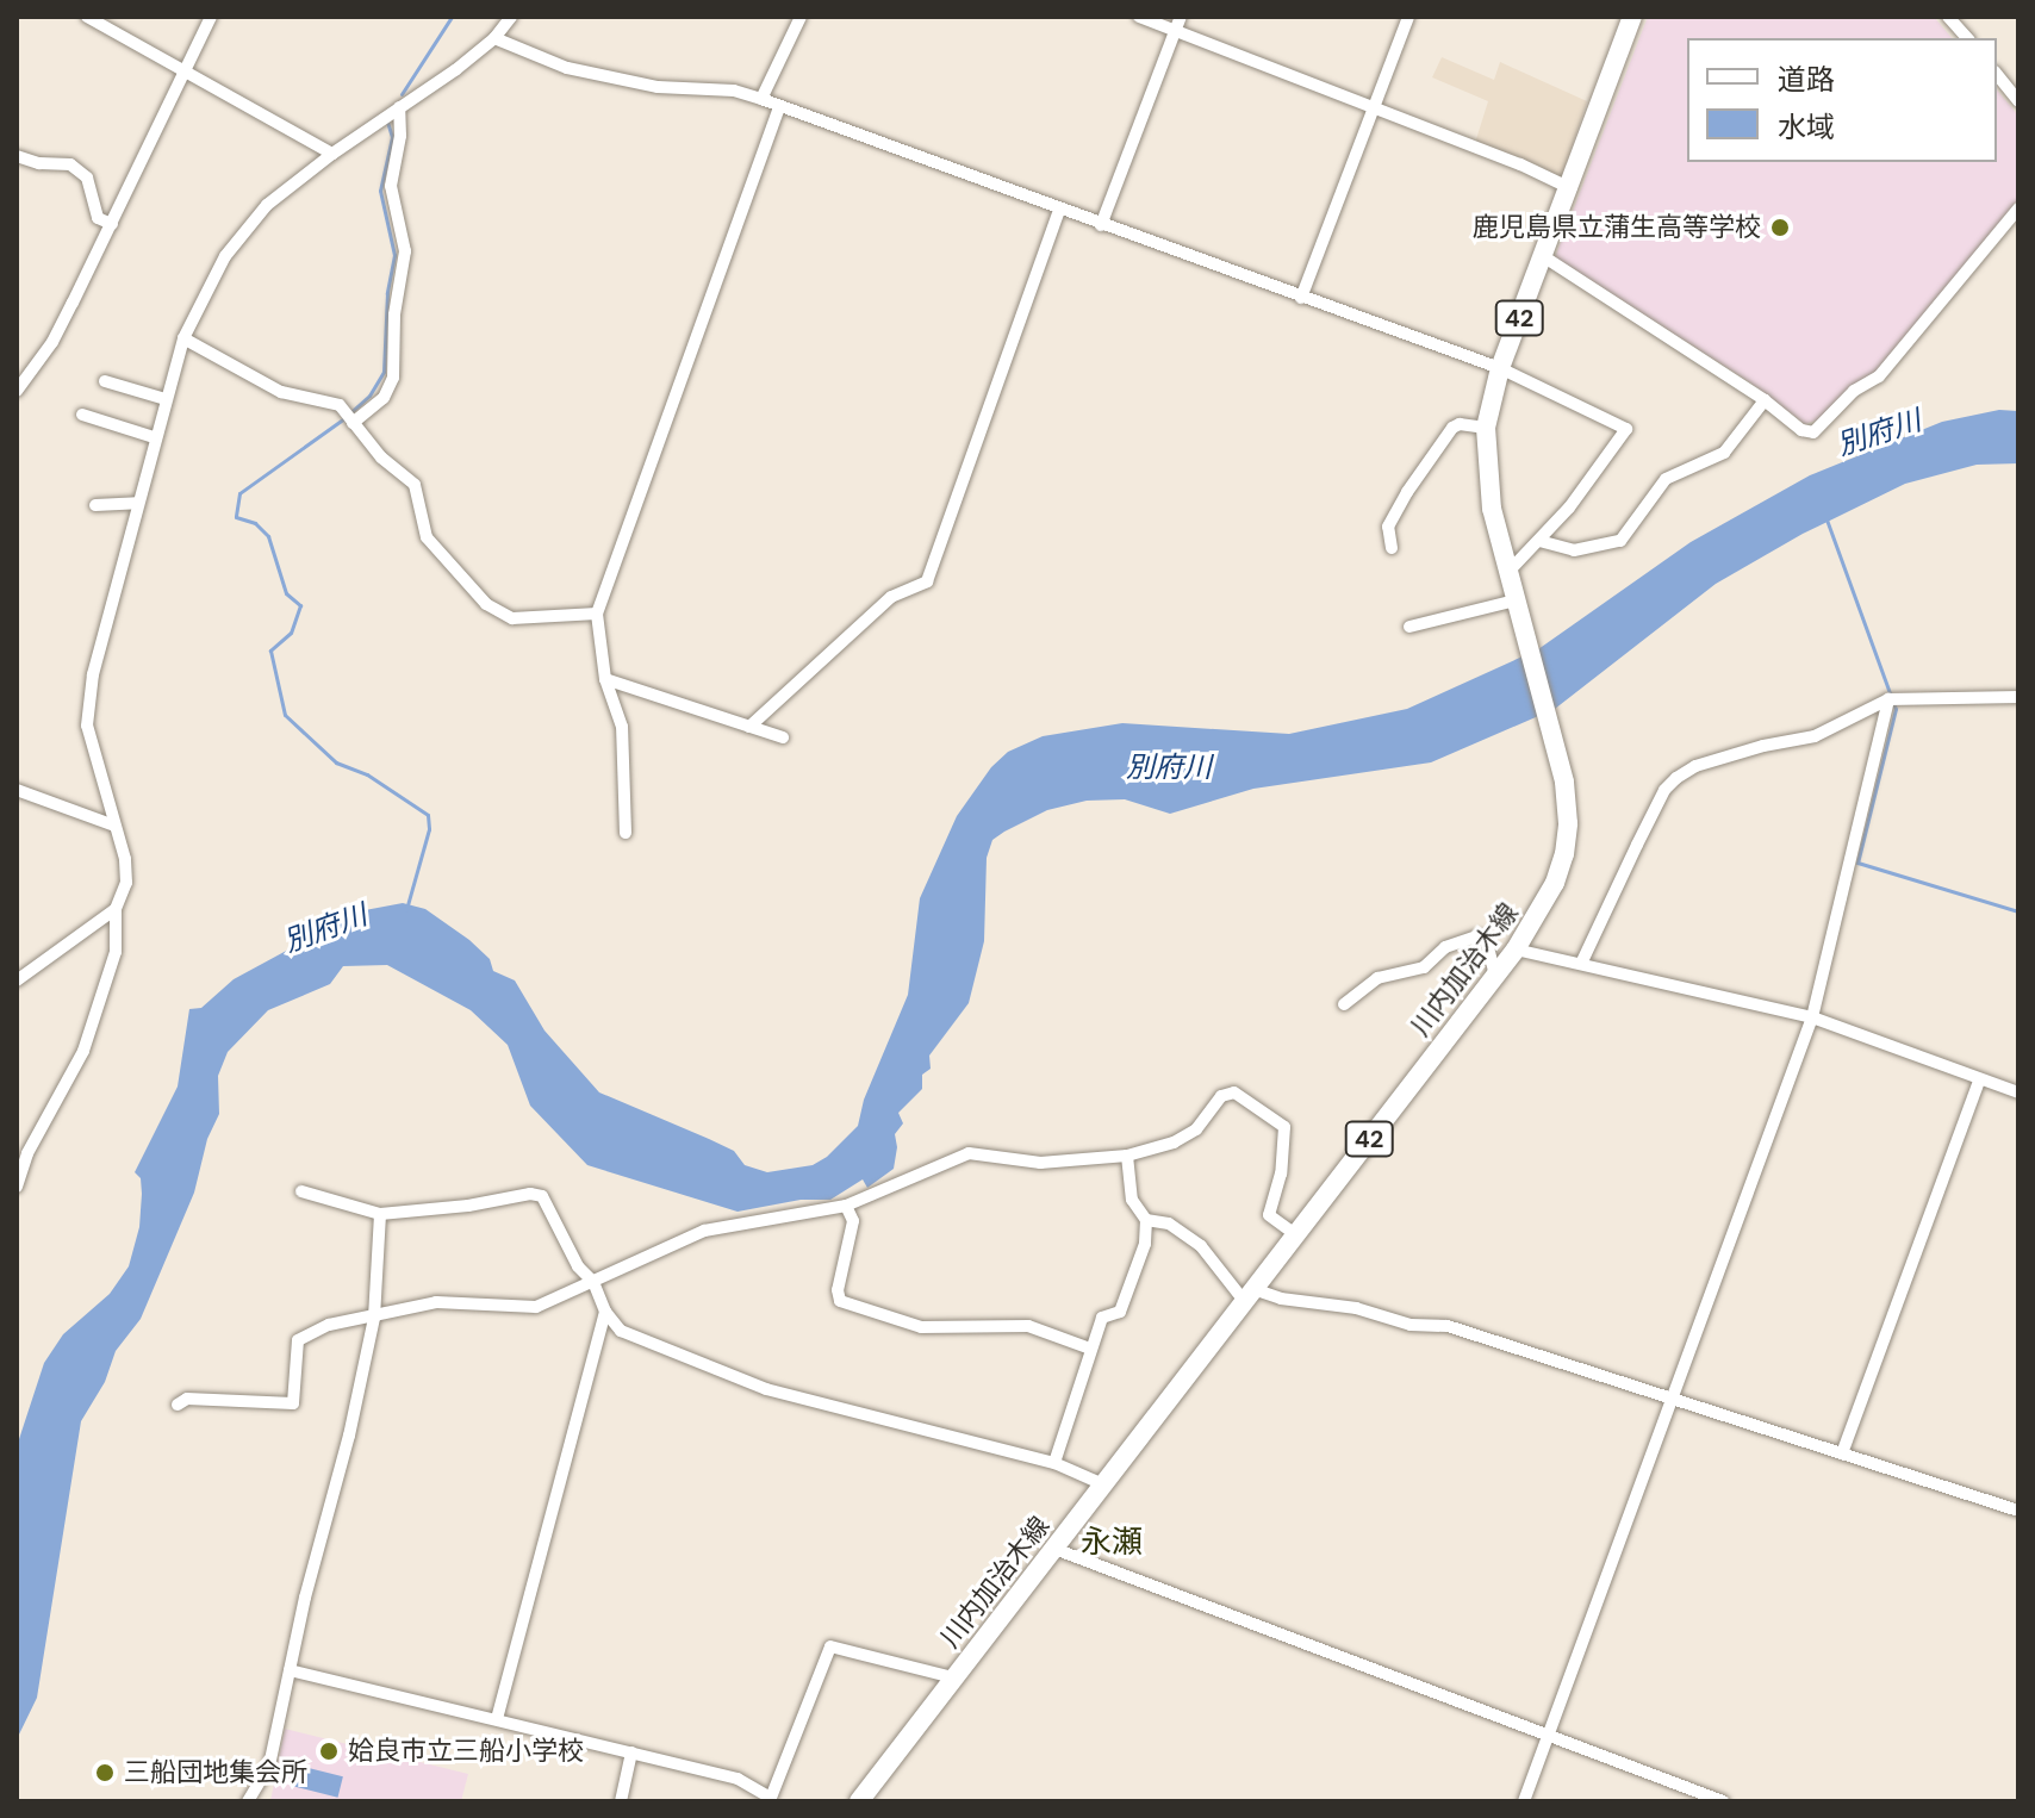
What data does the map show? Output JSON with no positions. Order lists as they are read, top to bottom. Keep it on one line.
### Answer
{"streets":{"main road":["42","川内加治木線"]},"districts":["永瀬"],"water":["別府川"],"places":["鹿児島県立蒲生高等学校","姶良市立三船小学校","三船団地集会所"],"legend":["道路","水域"]}
